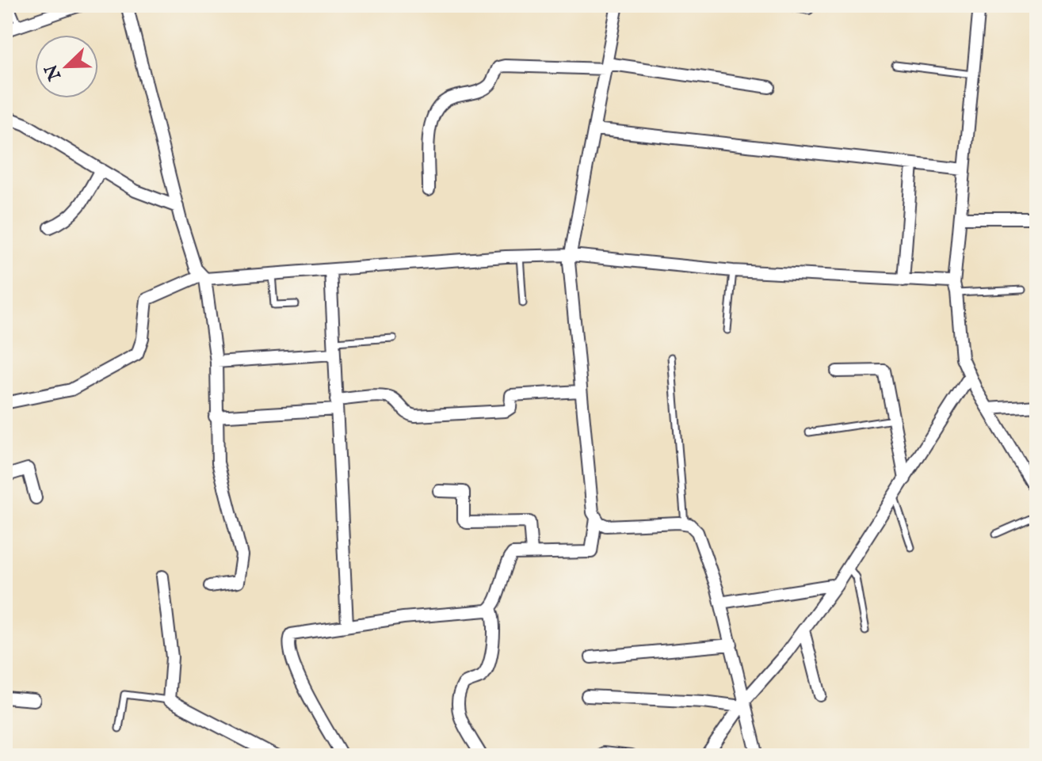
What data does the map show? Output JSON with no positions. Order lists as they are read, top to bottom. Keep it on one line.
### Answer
{"north":"bottom left"}
